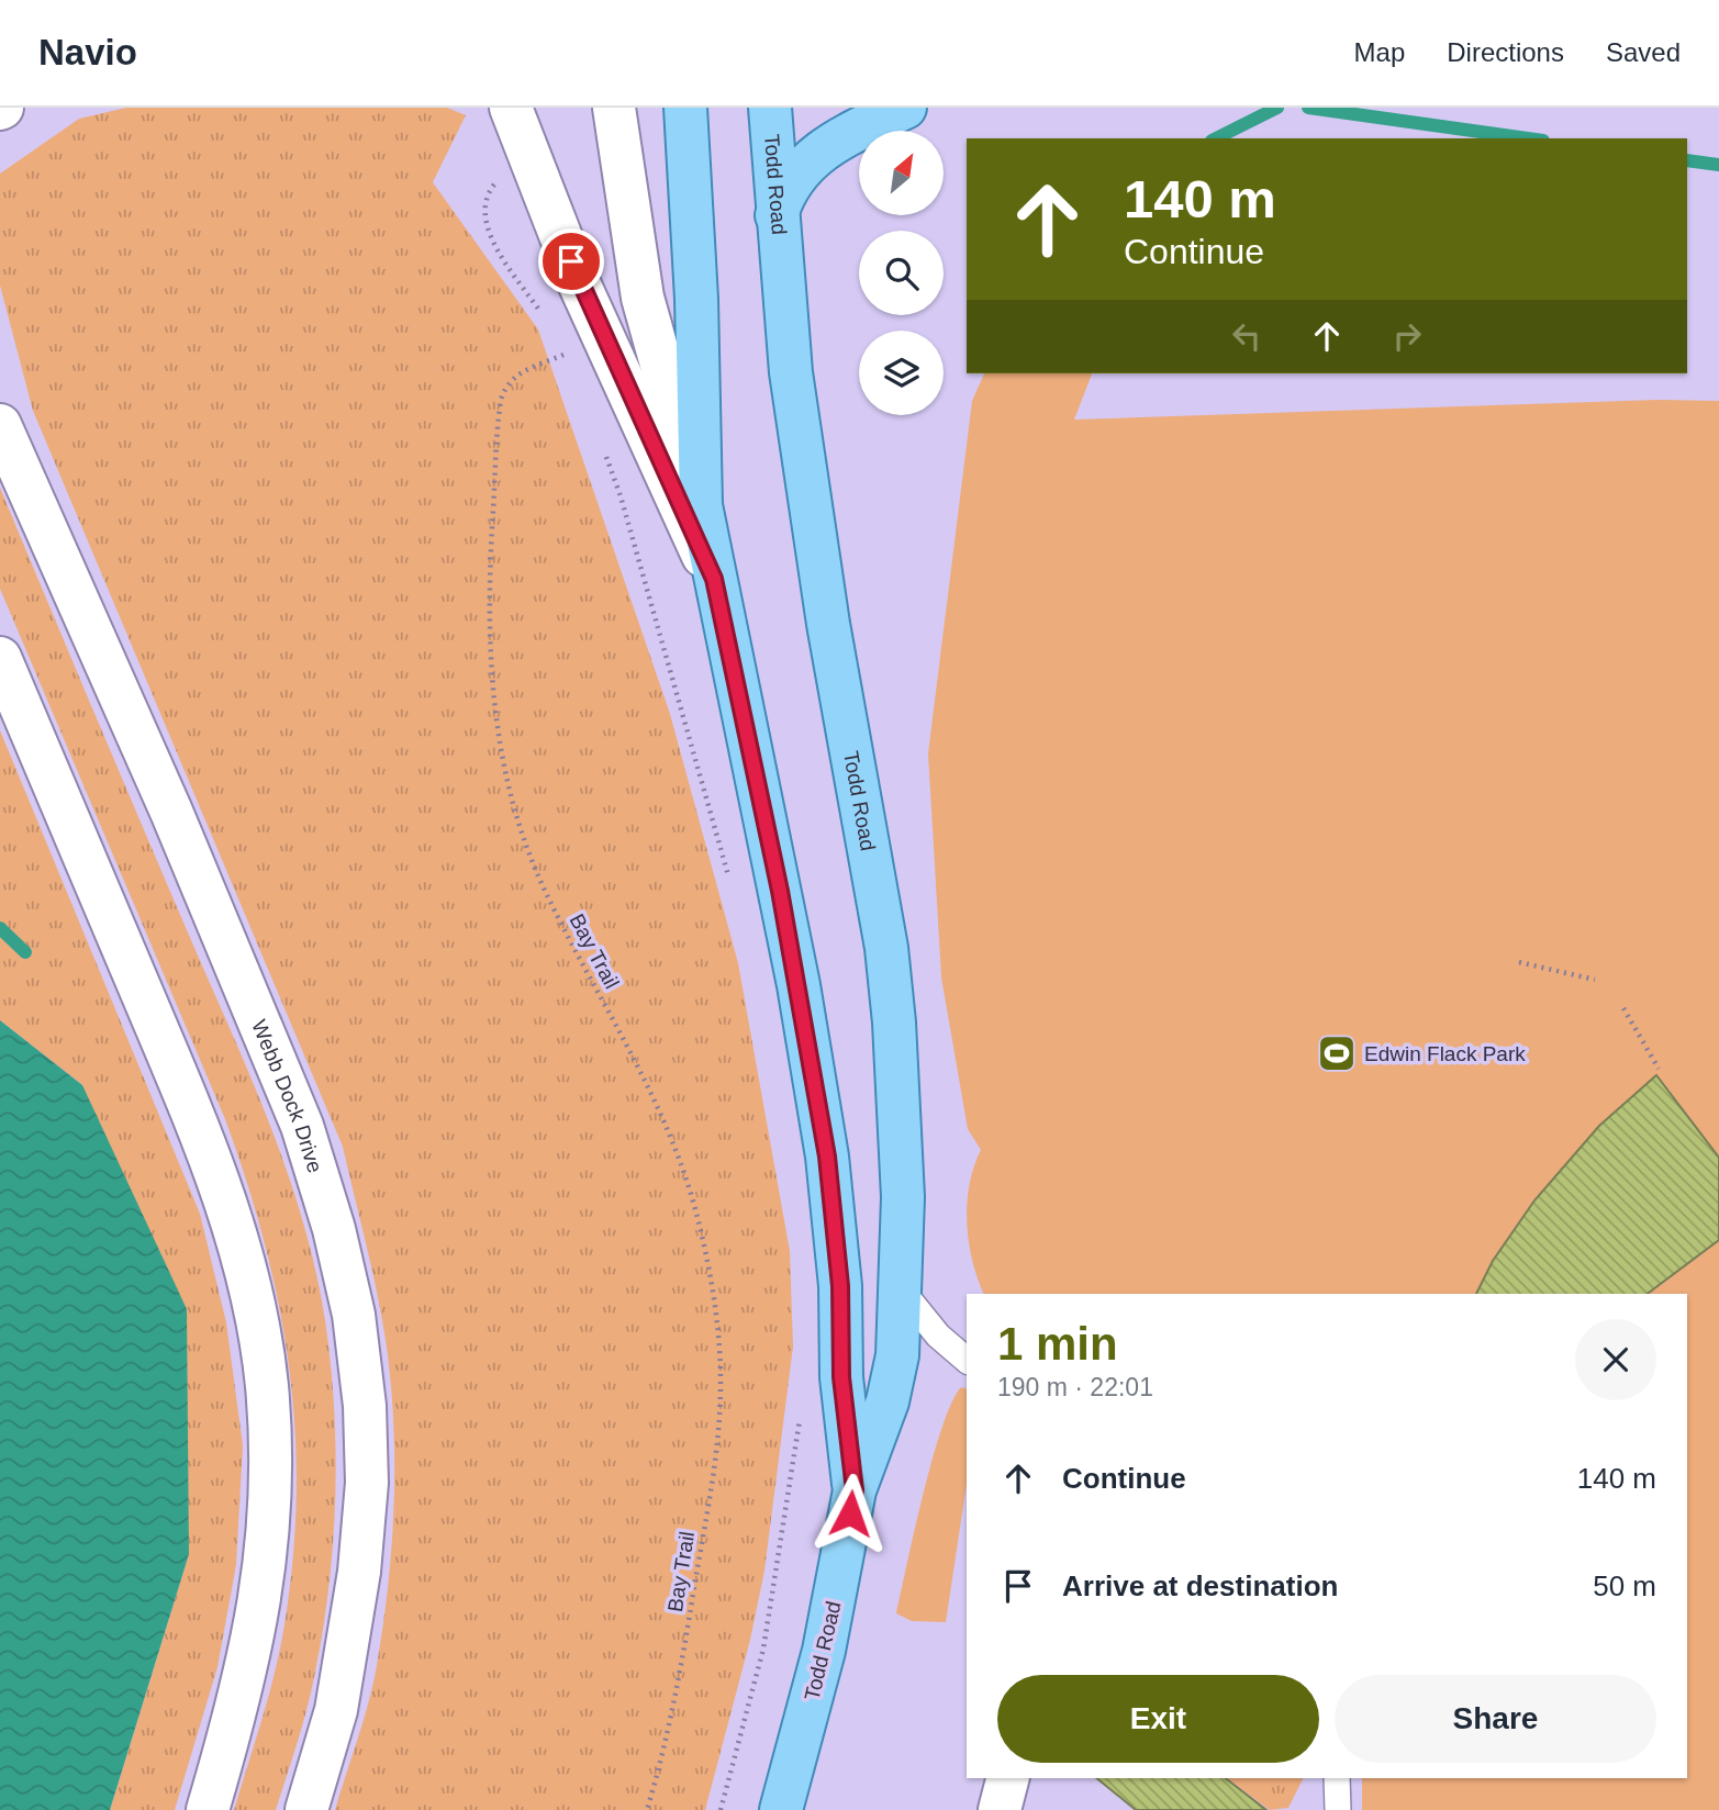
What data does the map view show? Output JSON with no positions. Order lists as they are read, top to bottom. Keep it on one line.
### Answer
{"streets":{"main road":["Todd Road"],"street":["Webb Dock Drive"],"path":["Bay Trail"]},"places":{"sports":["Edwin Flack Park"]},"north":"top right","page":{"header":"Navio","nav":["Map","Directions","Saved"],"turn":["140 m","Continue"],"heading":["1 min","190 m · 22:01"],"list":[{"name":"Continue","value":"140 m"},{"name":"Arrive at destination","value":"50 m"}],"buttons":["Exit","Share"]}}
